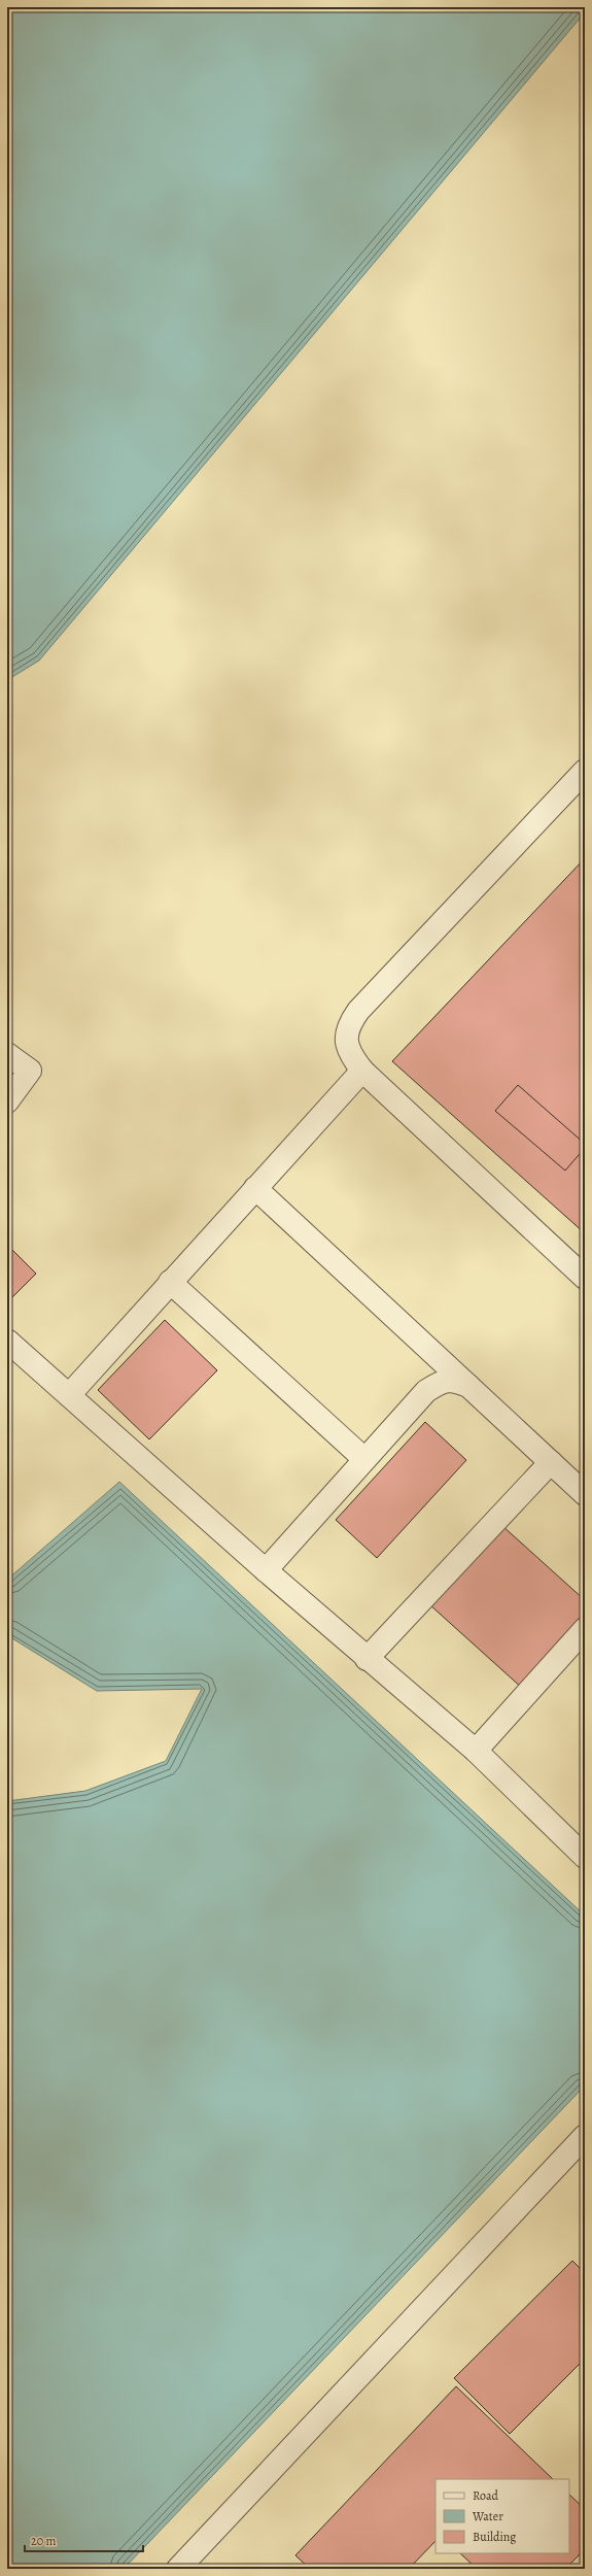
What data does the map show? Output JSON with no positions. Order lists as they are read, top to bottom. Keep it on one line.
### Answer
{"legend":["Road","Water","Building"],"scale_bar":"20 m"}
